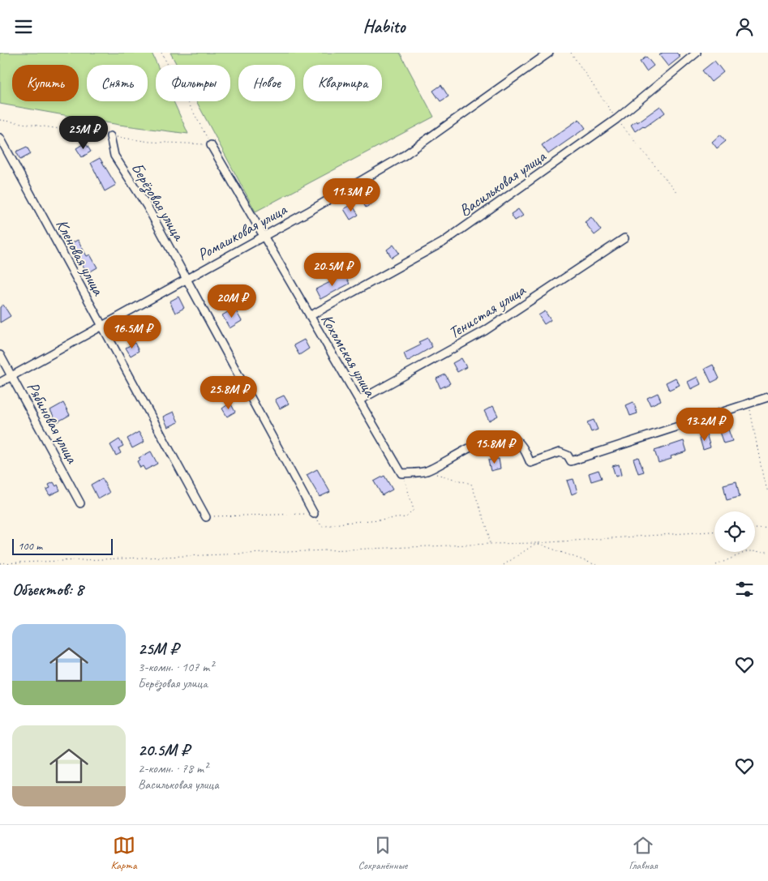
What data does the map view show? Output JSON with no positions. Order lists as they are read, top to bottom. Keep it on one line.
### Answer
{"streets":{"street":["Васильковая улица","Берёзовая улица","Ромашковая улица","Кленовая улица","Тенистая улица","Кохомская улица","Рябиновая улица"]},"crossings":[["Васильковая улица","Кохомская улица"],["Берёзовая улица","Ромашковая улица"],["Ромашковая улица","Кленовая улица"],["Ромашковая улица","Кохомская улица"],["Ромашковая улица","Рябиновая улица"],["Тенистая улица","Кохомская улица"]],"scale_bar":"100 m","page":{"header":"Habito","chip":["Купить","Снять","Фильтры","Новое","Квартира"],"price":["25M ₽","11.3M ₽","20.5M ₽","20M ₽","16.5M ₽","25.8M ₽","13.2M ₽","15.8M ₽"],"scale":"100 m","heading":"Объектов: 8","list":[{"name":"25M ₽","note":"3-комн. · 107 m² · Берёзовая улица"},{"name":"20.5M ₽","note":"2-комн. · 78 m² · Васильковая улица"}],"tabs":["Карта","Сохранённые","Главная"]}}
